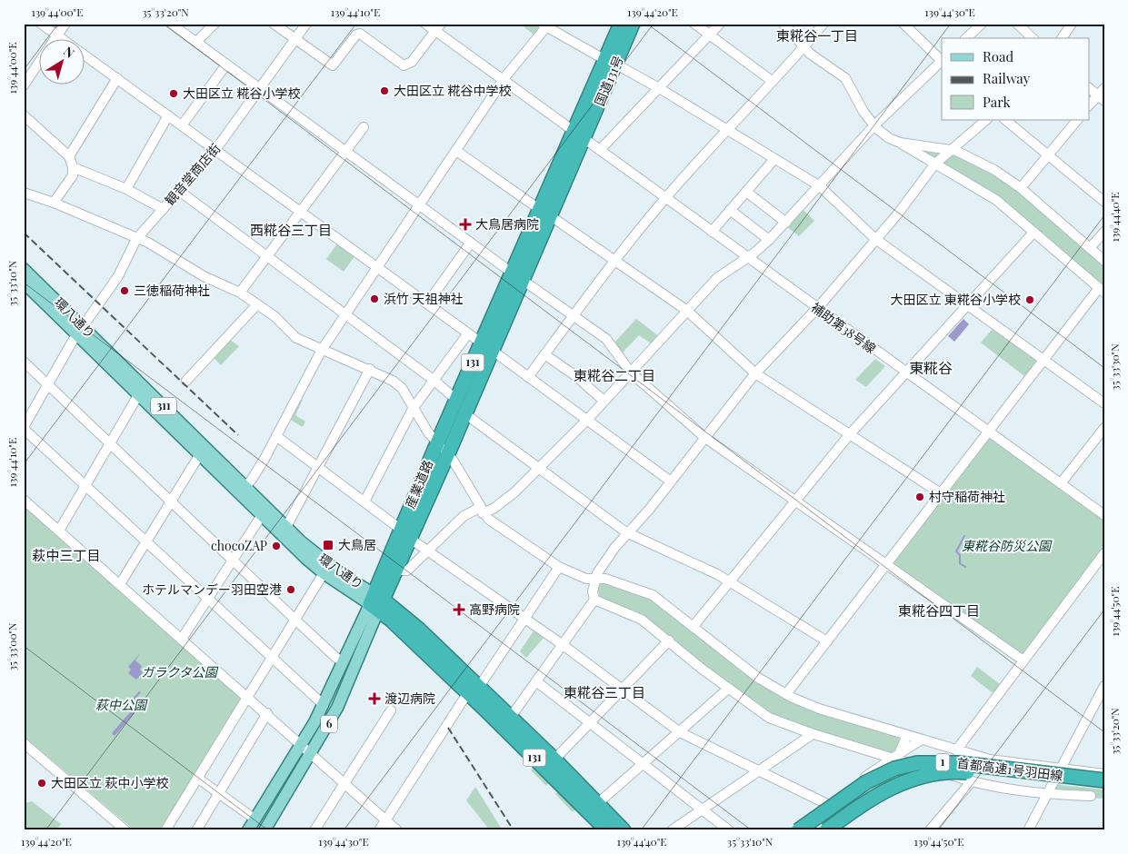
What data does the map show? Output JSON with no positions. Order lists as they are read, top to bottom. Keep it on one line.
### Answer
{"streets":{"highway":["国道131号","環八通り","131","産業道路","1","首都高速1号羽田線"],"main road":["311","6"],"street":["観音堂商店街","補助第38号線"]},"crossings":[["国道131号","補助第38号線"],["国道131号","産業道路"],["観音堂商店街","環八通り"],["環八通り","産業道路"],["補助第38号線","産業道路"]],"districts":["東糀谷一丁目","西糀谷三丁目","東糀谷","東糀谷二丁目","萩中三丁目","東糀谷四丁目","東糀谷三丁目"],"parks":["東糀谷防災公園","ガラクタ公園","萩中公園"],"places":{"other":["大田区立 糀谷中学校","大田区立 糀谷小学校","三徳稲荷神社","浜竹 天祖神社","大田区立 東糀谷小学校","村守稲荷神社","chocoZAP","ホテルマンデー羽田空港","大田区立 萩中小学校"],"health":["大鳥居病院","高野病院","渡辺病院"],"transit":["大鳥居"]},"legend":["Road","Railway","Park"],"north":"top right","coordinates":["139°44'00\"E","35°33'20\"N","139°44'10\"E","139°44'20\"E","139°44'30\"E","139°44'40\"E","35°33'10\"N","35°33'30\"N","139°44'50\"E","35°33'00\"N"]}
